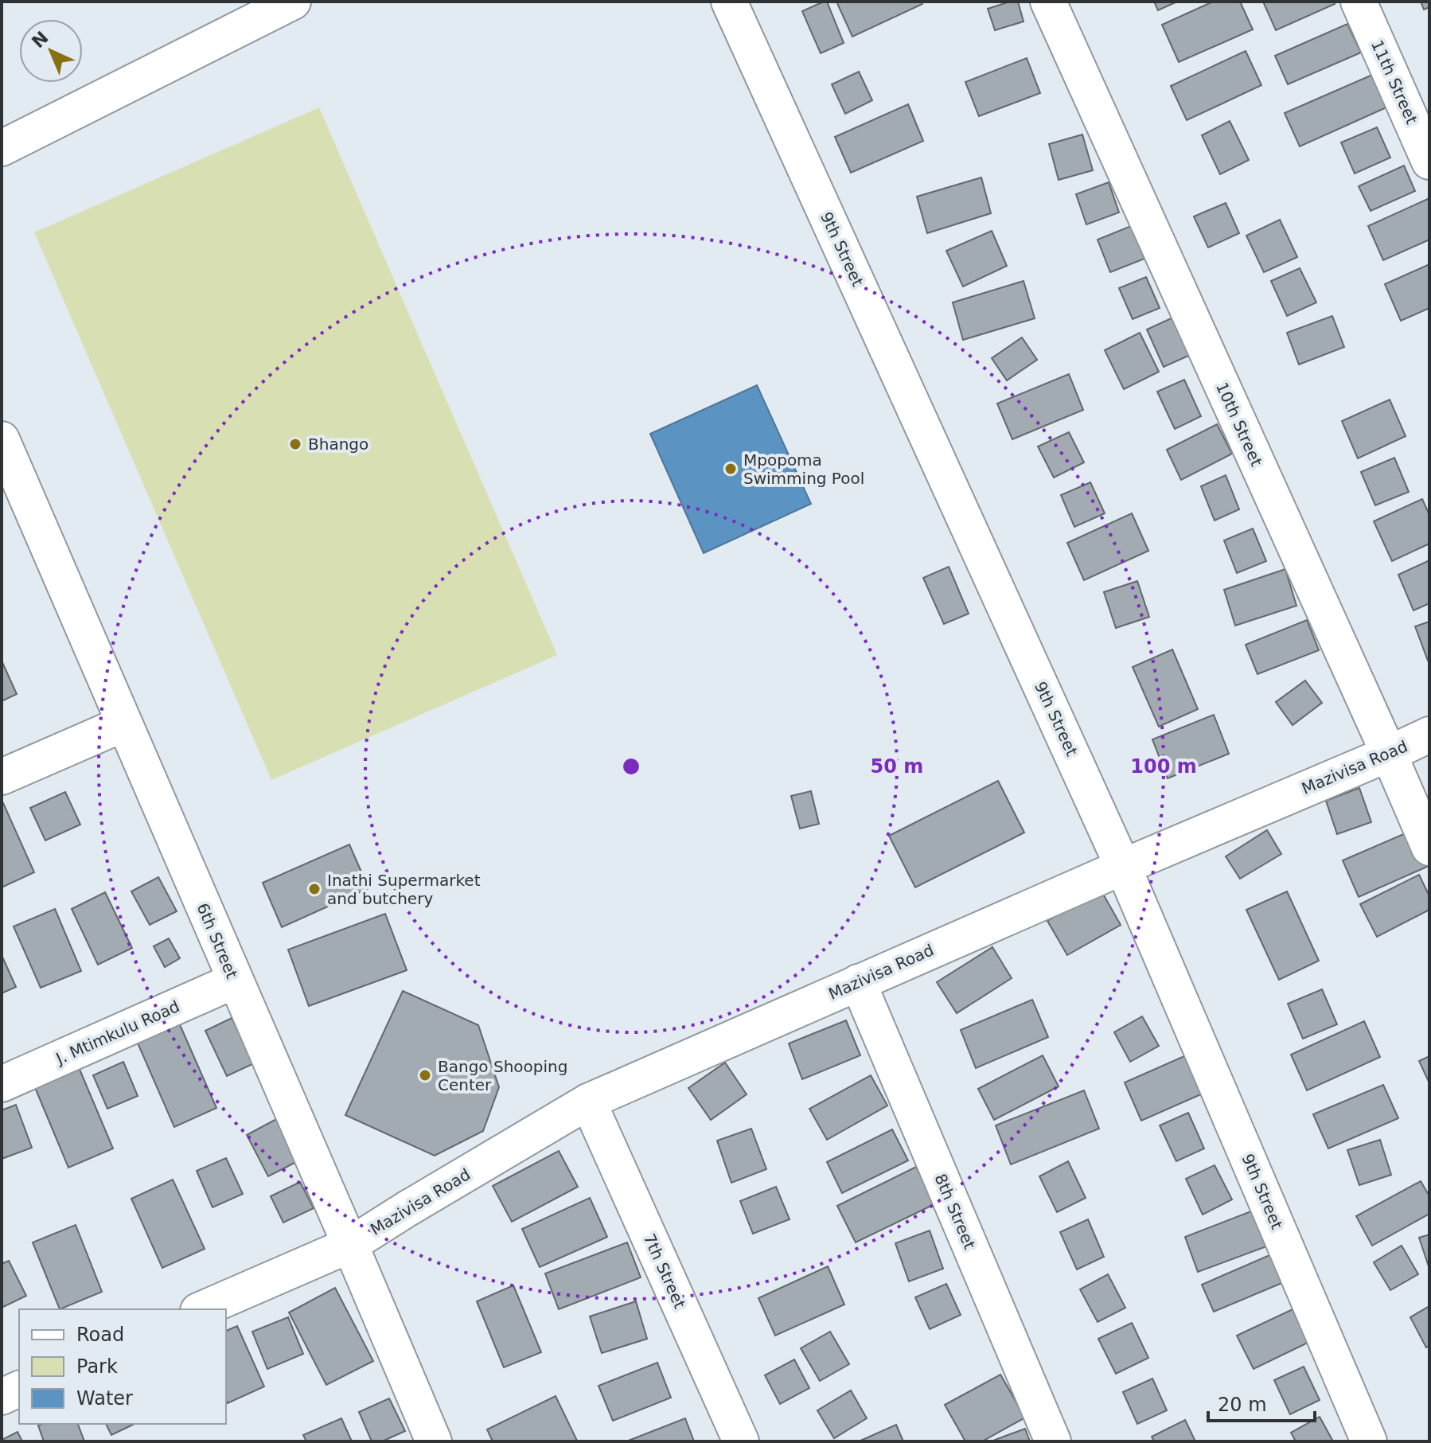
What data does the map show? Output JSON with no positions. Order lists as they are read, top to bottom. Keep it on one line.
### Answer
{"streets":{"street":["11th Street","9th Street","10th Street","Mazivisa Road","6th Street","J. Mtimkulu Road","8th Street","7th Street"]},"crossings":[["9th Street","Mazivisa Road"],["10th Street","Mazivisa Road"],["Mazivisa Road","6th Street"],["Mazivisa Road","8th Street"],["Mazivisa Road","7th Street"],["6th Street","J. Mtimkulu Road"]],"places":["Bhango","Mpopoma Swimming Pool","Inathi Supermarket and butchery","Bango Shooping Center"],"legend":["Road","Park","Water"],"scale_bar":"20 m","north":"top left","rings":["50 m","100 m"]}
